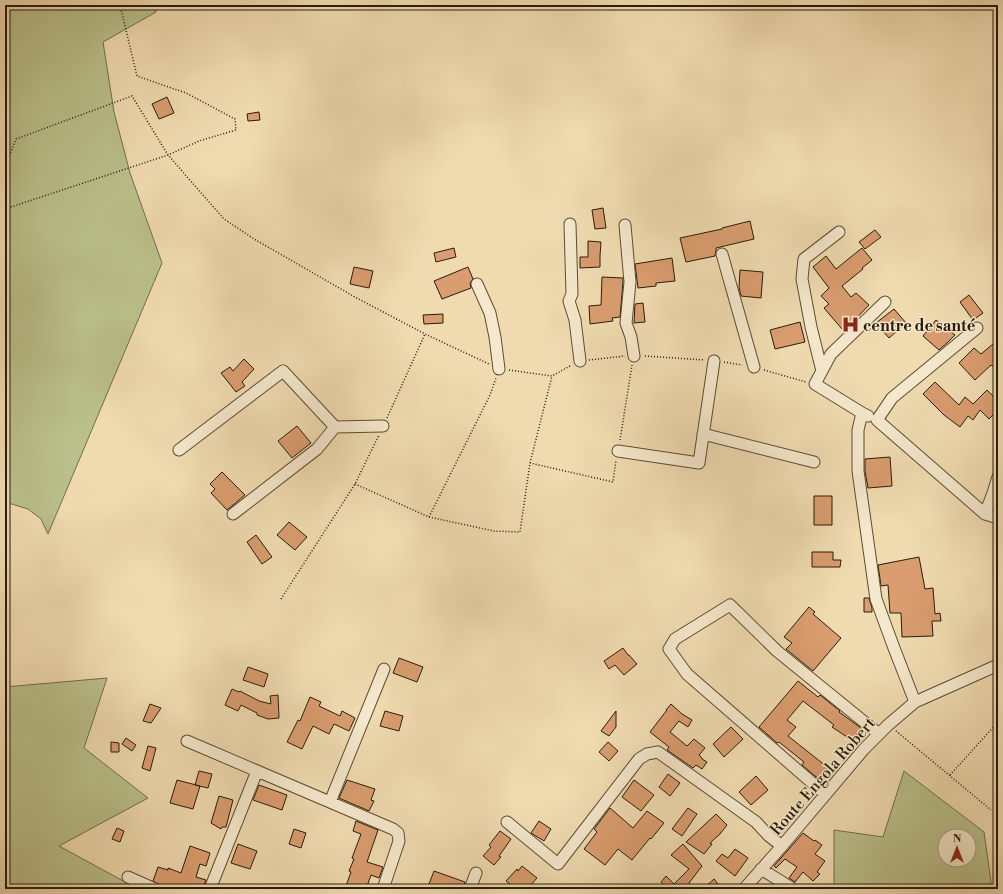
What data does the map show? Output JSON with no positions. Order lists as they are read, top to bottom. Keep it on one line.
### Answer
{"streets":{"street":["Route Engola Robert"]},"places":{"hospital":["centre de santé"]},"north":"top"}
